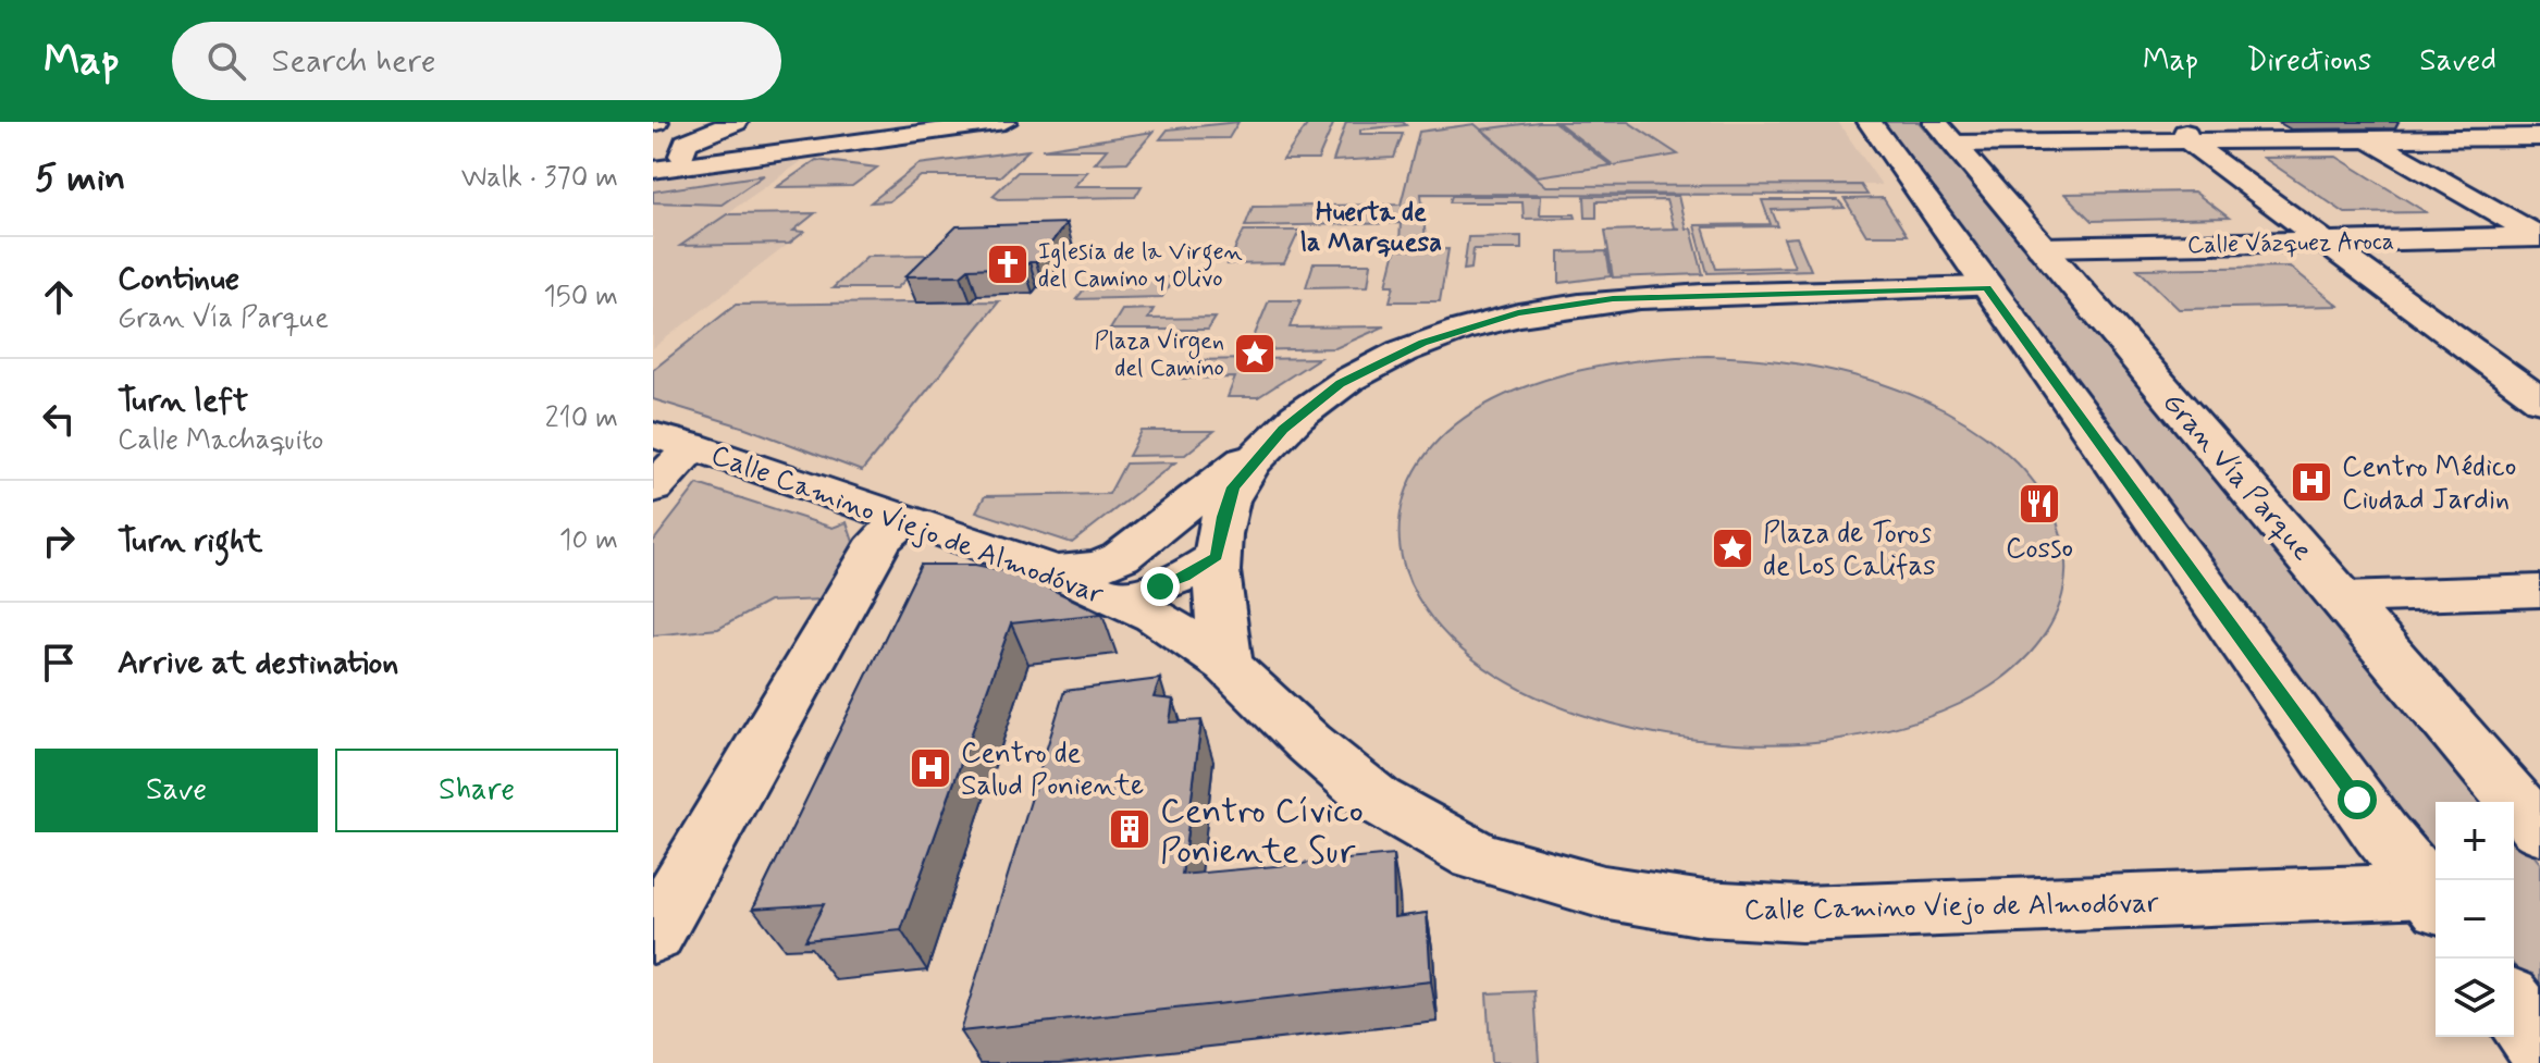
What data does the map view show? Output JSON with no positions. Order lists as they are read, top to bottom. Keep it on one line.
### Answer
{"streets":{"street":["Calle Vázquez Aroca","Gran Vía Parque","Calle Camino Viejo de Almodóvar"]},"crossings":[["Calle Vázquez Aroca","Gran Vía Parque"]],"districts":["Huerta de la Marquesa"],"places":{"church":["Iglesia de la Virgen del Camino y Olivo"],"place":["Plaza Virgen del Camino","Plaza de Toros de Los Califas"],"hospital":["Centro Médico Ciudad Jardin","Centro de Salud Poniente"],"restaurant":["Cosso"],"building":["Centro Cívico Poniente Sur"]},"page":{"header":"Map","search":"Search here","nav":["Map","Directions","Saved"],"heading":["5 min","Walk · 370 m"],"list":[["Continue","Gran Vía Parque","150 m"],["Turn left","Calle Machaquito","210 m"],["Turn right","10 m"],"Arrive at destination"],"buttons":["Save","Share"],"map_buttons":["+","−"]}}
